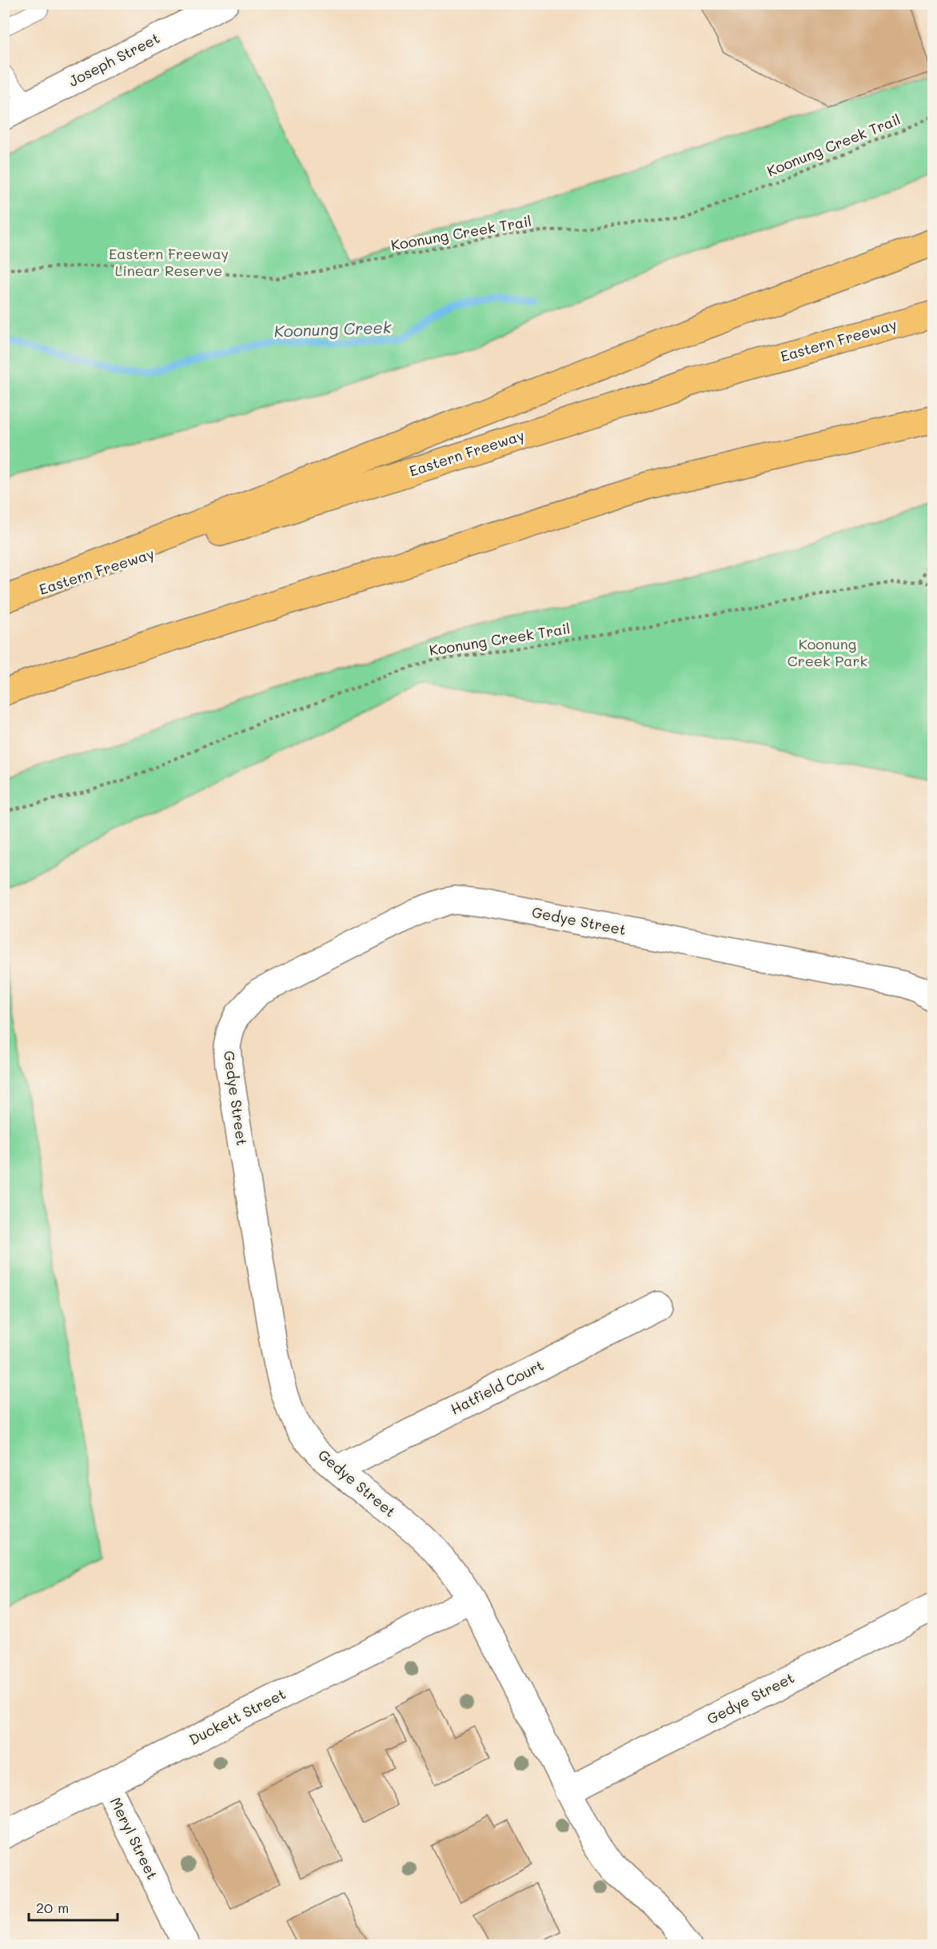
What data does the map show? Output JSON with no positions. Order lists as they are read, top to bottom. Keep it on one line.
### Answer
{"streets":{"highway":["Eastern Freeway"],"street":["Joseph Street","Gedye Street","Hatfield Court","Duckett Street","Meryl Street"],"path":["Koonung Creek Trail"]},"crossings":[["Gedye Street","Hatfield Court"],["Gedye Street","Duckett Street"],["Duckett Street","Meryl Street"]],"water":["Koonung Creek"],"parks":["Eastern Freeway Linear Reserve","Koonung Creek Park"],"scale_bar":"20 m"}
